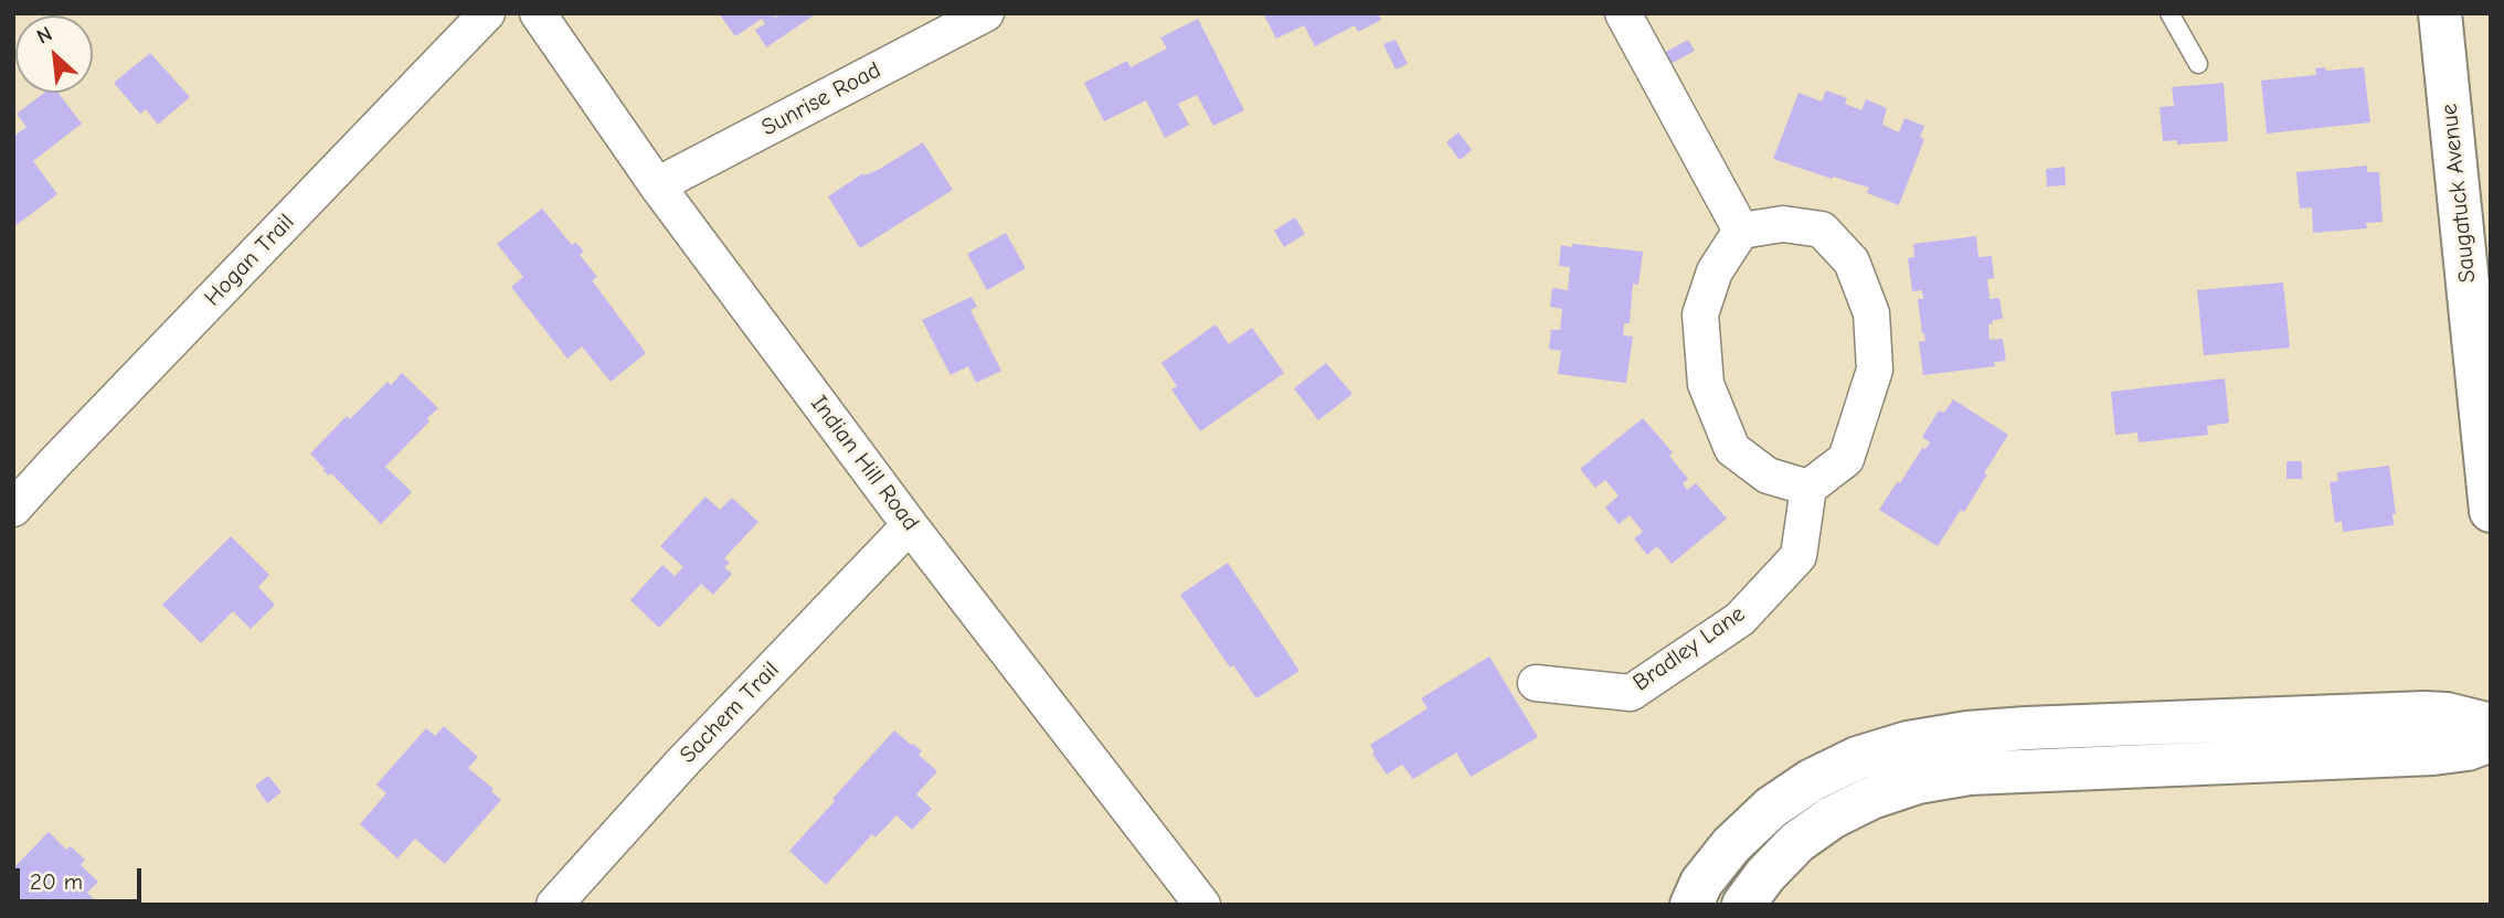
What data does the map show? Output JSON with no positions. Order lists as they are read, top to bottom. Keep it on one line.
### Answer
{"streets":{"main road":["Saugatuck Avenue"],"street":["Sunrise Road","Hogan Trail","Indian Hill Road","Bradley Lane","Sachem Trail"]},"crossings":[["Sunrise Road","Indian Hill Road"],["Indian Hill Road","Sachem Trail"]],"scale_bar":"20 m","north":"top left"}
